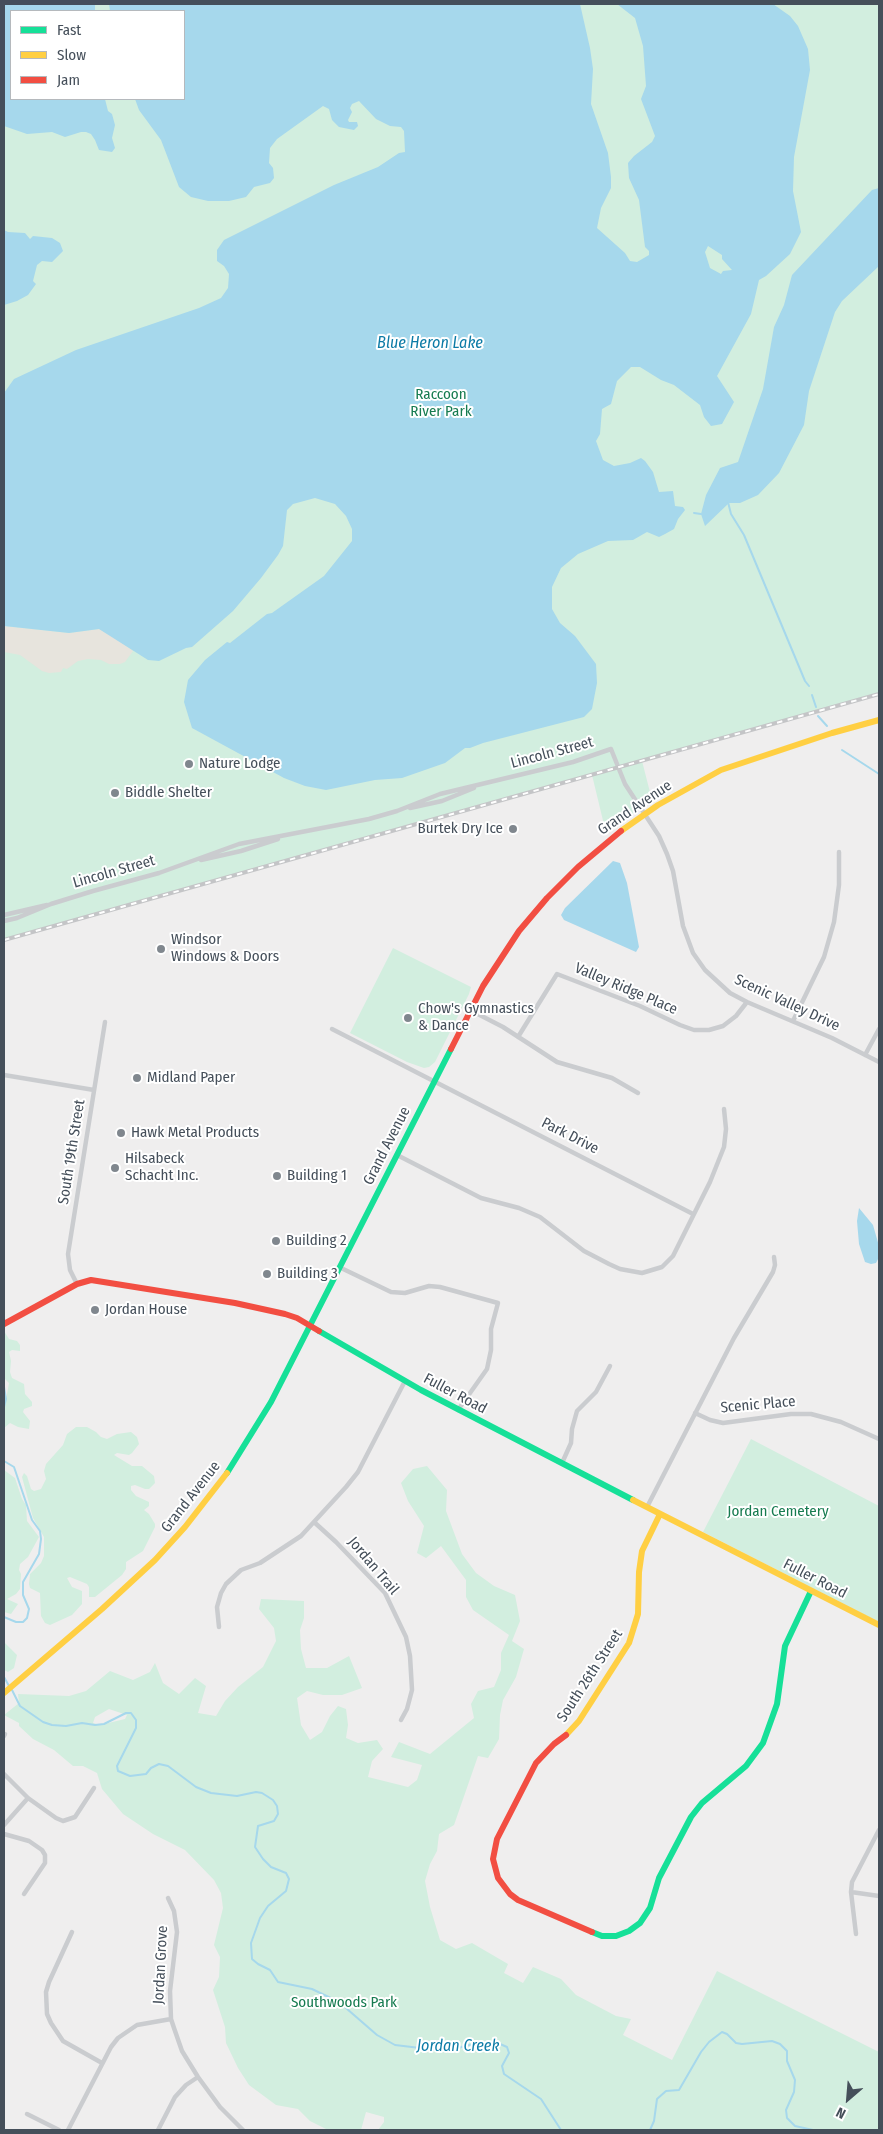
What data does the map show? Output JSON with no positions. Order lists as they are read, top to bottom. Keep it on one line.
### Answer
{"streets":{"street":["Lincoln Street","Grand Avenue","Valley Ridge Place","Scenic Valley Drive","Park Drive","South 19th Street","Fuller Road","Scenic Place","Jordan Trail","South 26th Street","Jordan Grove"]},"crossings":[["Lincoln Street","Grand Avenue"],["Lincoln Street","Scenic Valley Drive"],["Grand Avenue","Scenic Valley Drive"],["Grand Avenue","Park Drive"],["Grand Avenue","Fuller Road"],["Valley Ridge Place","Scenic Valley Drive"],["South 19th Street","Fuller Road"],["Fuller Road","South 26th Street"]],"water":["Blue Heron Lake","Jordan Creek"],"parks":["Raccoon River Park","Jordan Cemetery","Southwoods Park"],"places":["Nature Lodge","Biddle Shelter","Burtek Dry Ice","Windsor Windows & Doors","Chow's Gymnastics & Dance","Midland Paper","Hawk Metal Products","Hilsabeck Schacht Inc.","Building 1","Building 2","Building 3","Jordan House"],"legend":["Fast","Slow","Jam"],"north":"bottom left"}
